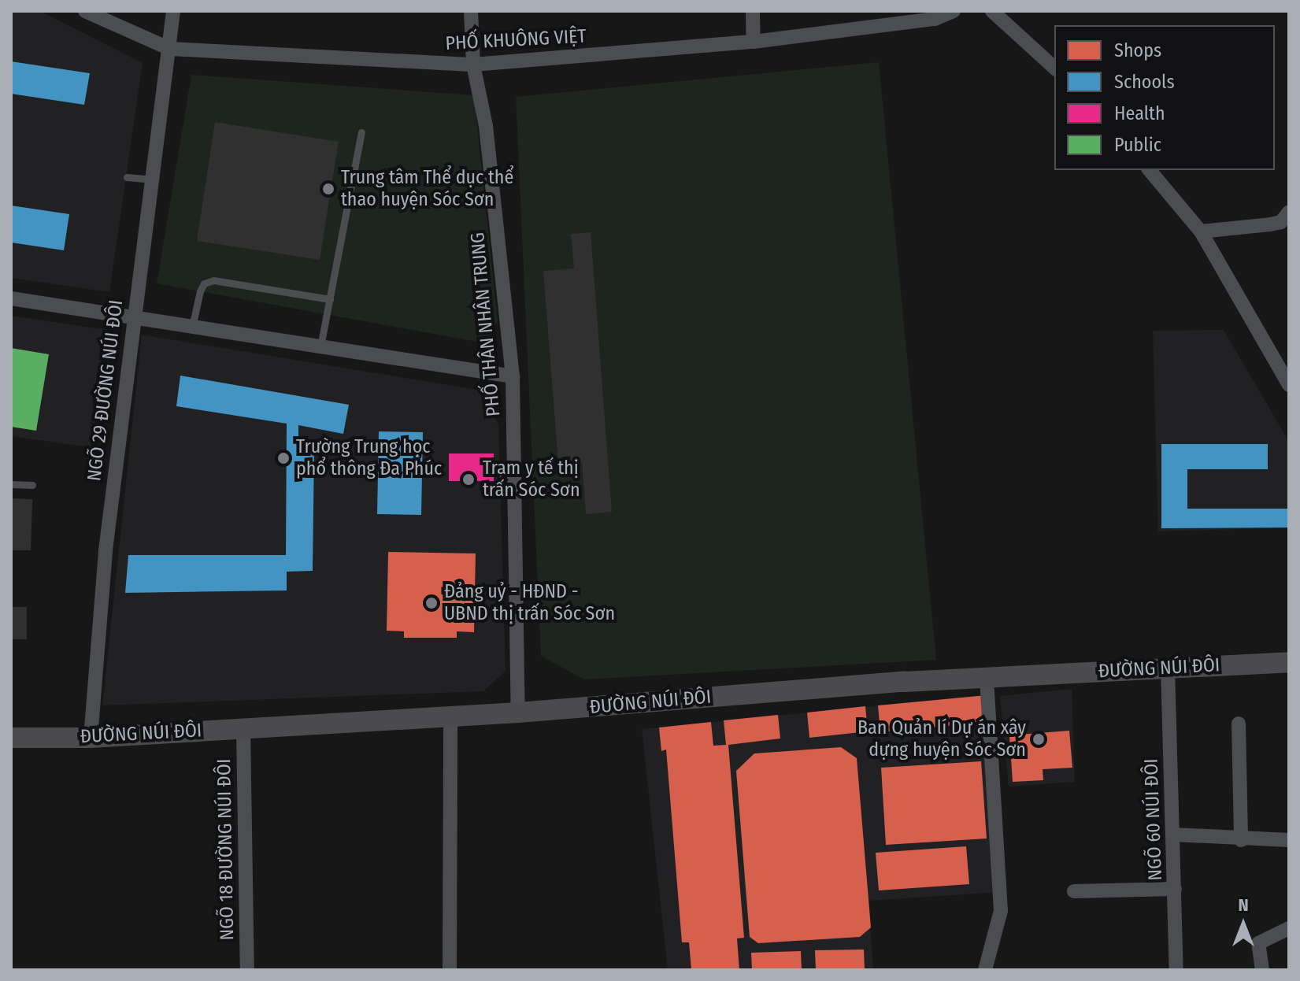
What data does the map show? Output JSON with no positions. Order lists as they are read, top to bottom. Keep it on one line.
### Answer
{"streets":{"main road":["ĐƯỜNG NÚI ĐÔI"],"street":["PHỐ KHUÔNG VIỆT","PHỐ THÂN NHÂN TRUNG","NGÕ 29 ĐƯỜNG NÚI ĐÔI","NGÕ 60 NÚI ĐÔI","NGÕ 18 ĐƯỜNG NÚI ĐÔI"]},"crossings":[["PHỐ KHUÔNG VIỆT","PHỐ THÂN NHÂN TRUNG"],["PHỐ KHUÔNG VIỆT","NGÕ 29 ĐƯỜNG NÚI ĐÔI"],["PHỐ THÂN NHÂN TRUNG","ĐƯỜNG NÚI ĐÔI"],["NGÕ 29 ĐƯỜNG NÚI ĐÔI","ĐƯỜNG NÚI ĐÔI"],["ĐƯỜNG NÚI ĐÔI","NGÕ 60 NÚI ĐÔI"],["ĐƯỜNG NÚI ĐÔI","NGÕ 18 ĐƯỜNG NÚI ĐÔI"]],"places":["Trung tâm Thể dục thể thao huyện Sóc Sơn","Trường Trung học phổ thông Đa Phúc","Trạm y tế thị trấn Sóc Sơn","Đảng uỷ - HĐND - UBND thị trấn Sóc Sơn","Ban Quản lí Dự án xây dựng huyện Sóc Sơn"],"legend":["Shops","Schools","Health","Public"],"north":"top"}
